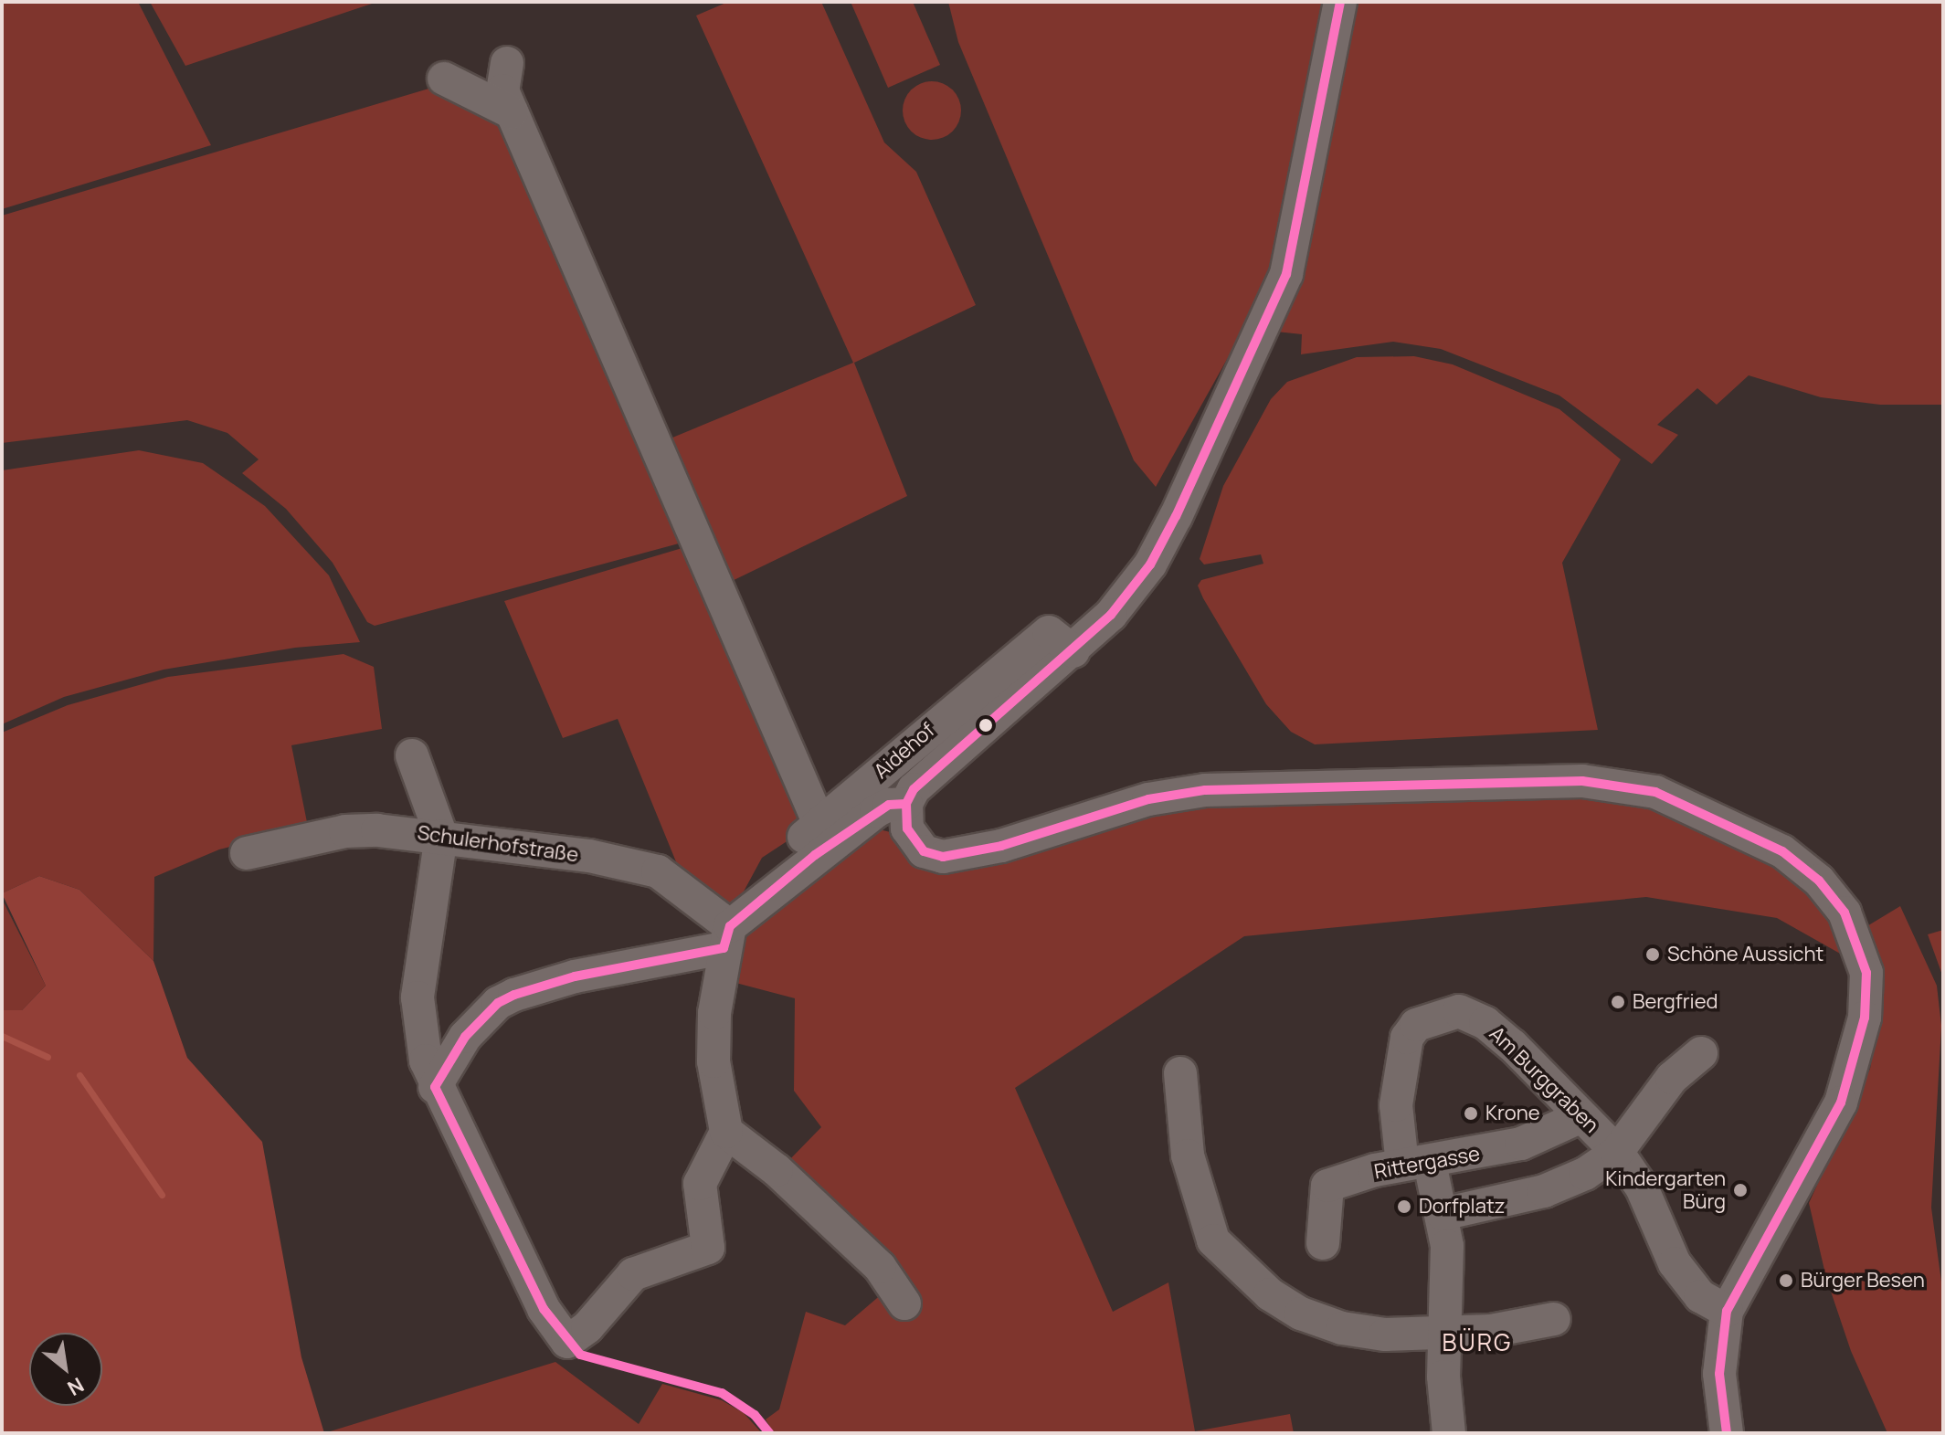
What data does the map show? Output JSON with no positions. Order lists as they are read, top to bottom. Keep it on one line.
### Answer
{"streets":{"street":["Aidehof","Schulerhofstraße","Am Burggraben","Rittergasse"]},"crossings":[["Am Burggraben","Rittergasse"]],"districts":["BÜRG"],"places":["Schöne Aussicht","Bergfried","Krone","Kindergarten Bürg","Dorfplatz","Bürger Besen"],"north":"bottom right"}
